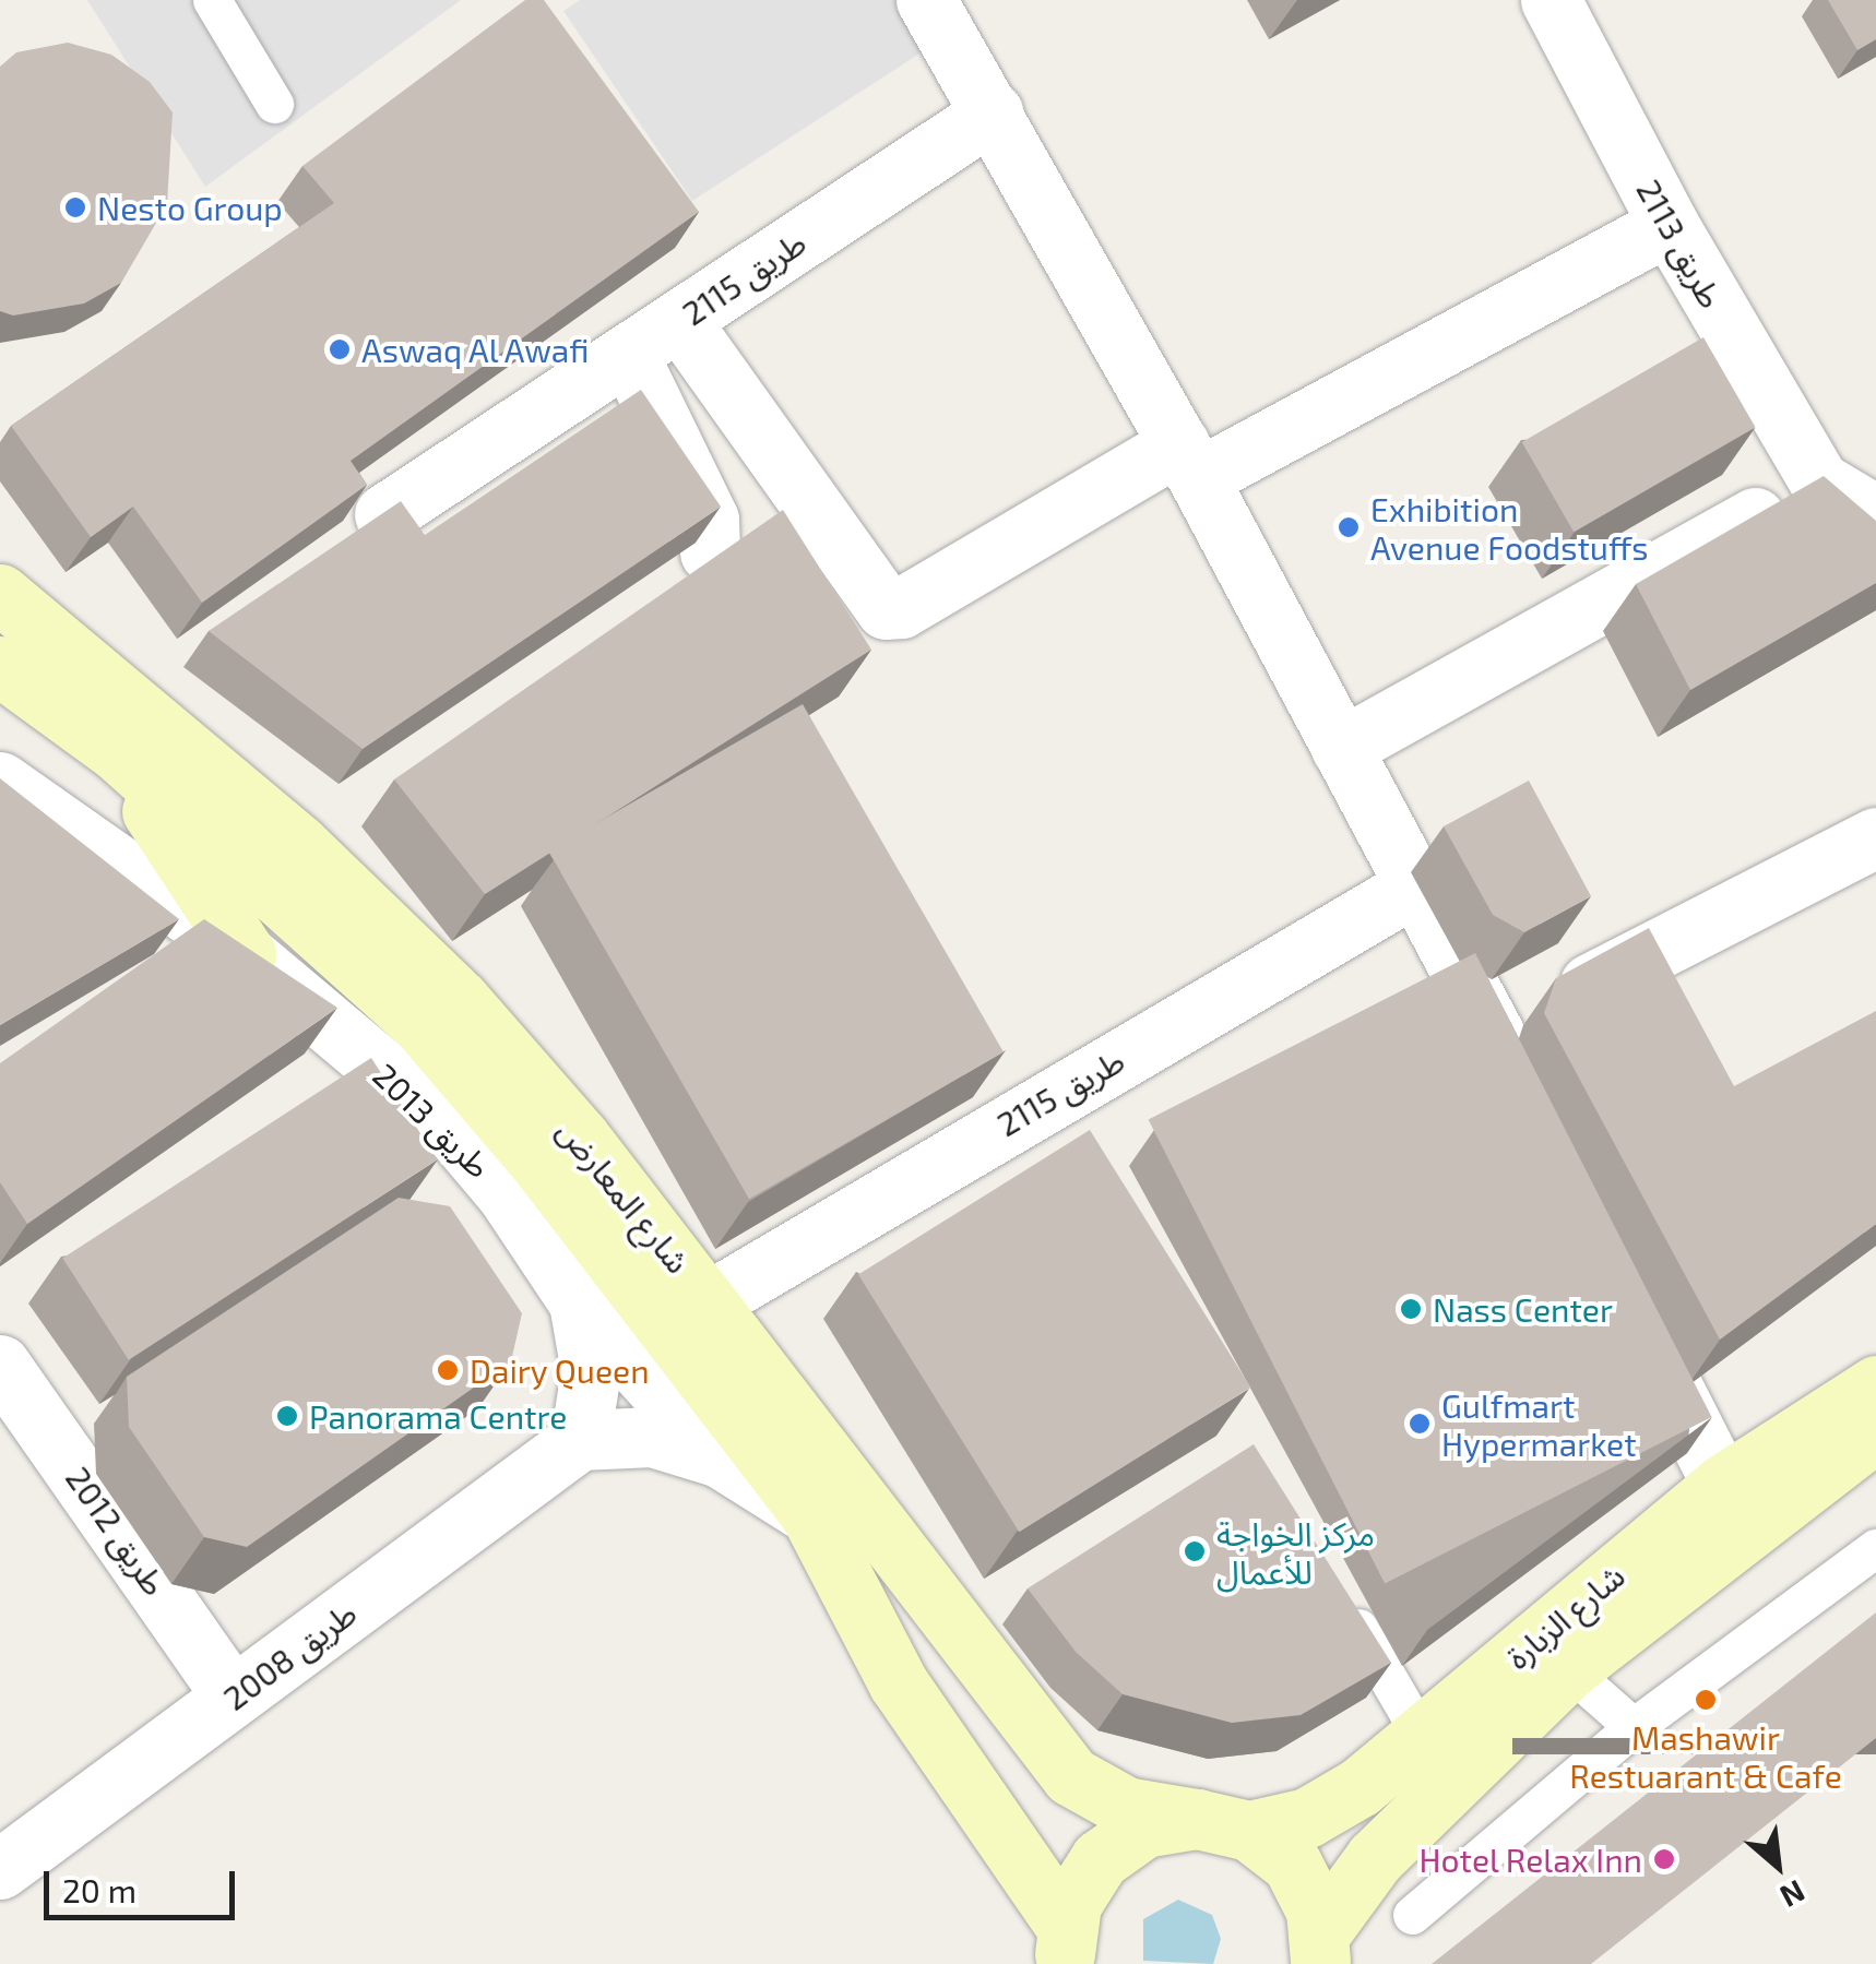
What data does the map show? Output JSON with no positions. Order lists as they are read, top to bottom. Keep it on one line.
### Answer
{"streets":{"main road":["شارع المعارض","شارع الزبارة"],"street":["طريق 2113","طريق 2115","طريق 2013","طريق 2012","طريق 2008"]},"crossings":[["طريق 2115","شارع المعارض"],["طريق 2013","شارع المعارض"],["شارع المعارض","شارع الزبارة"],["طريق 2012","طريق 2008"]],"places":["Nesto Group","Aswaq Al Awafi","Exhibition Avenue Foodstuffs","Nass Center","Dairy Queen","Panorama Centre","Gulfmart Hypermarket","مركز الخواجة للأعمال","Mashawir Restuarant & Cafe","Hotel Relax Inn"],"scale_bar":"20 m","north":"bottom right"}
